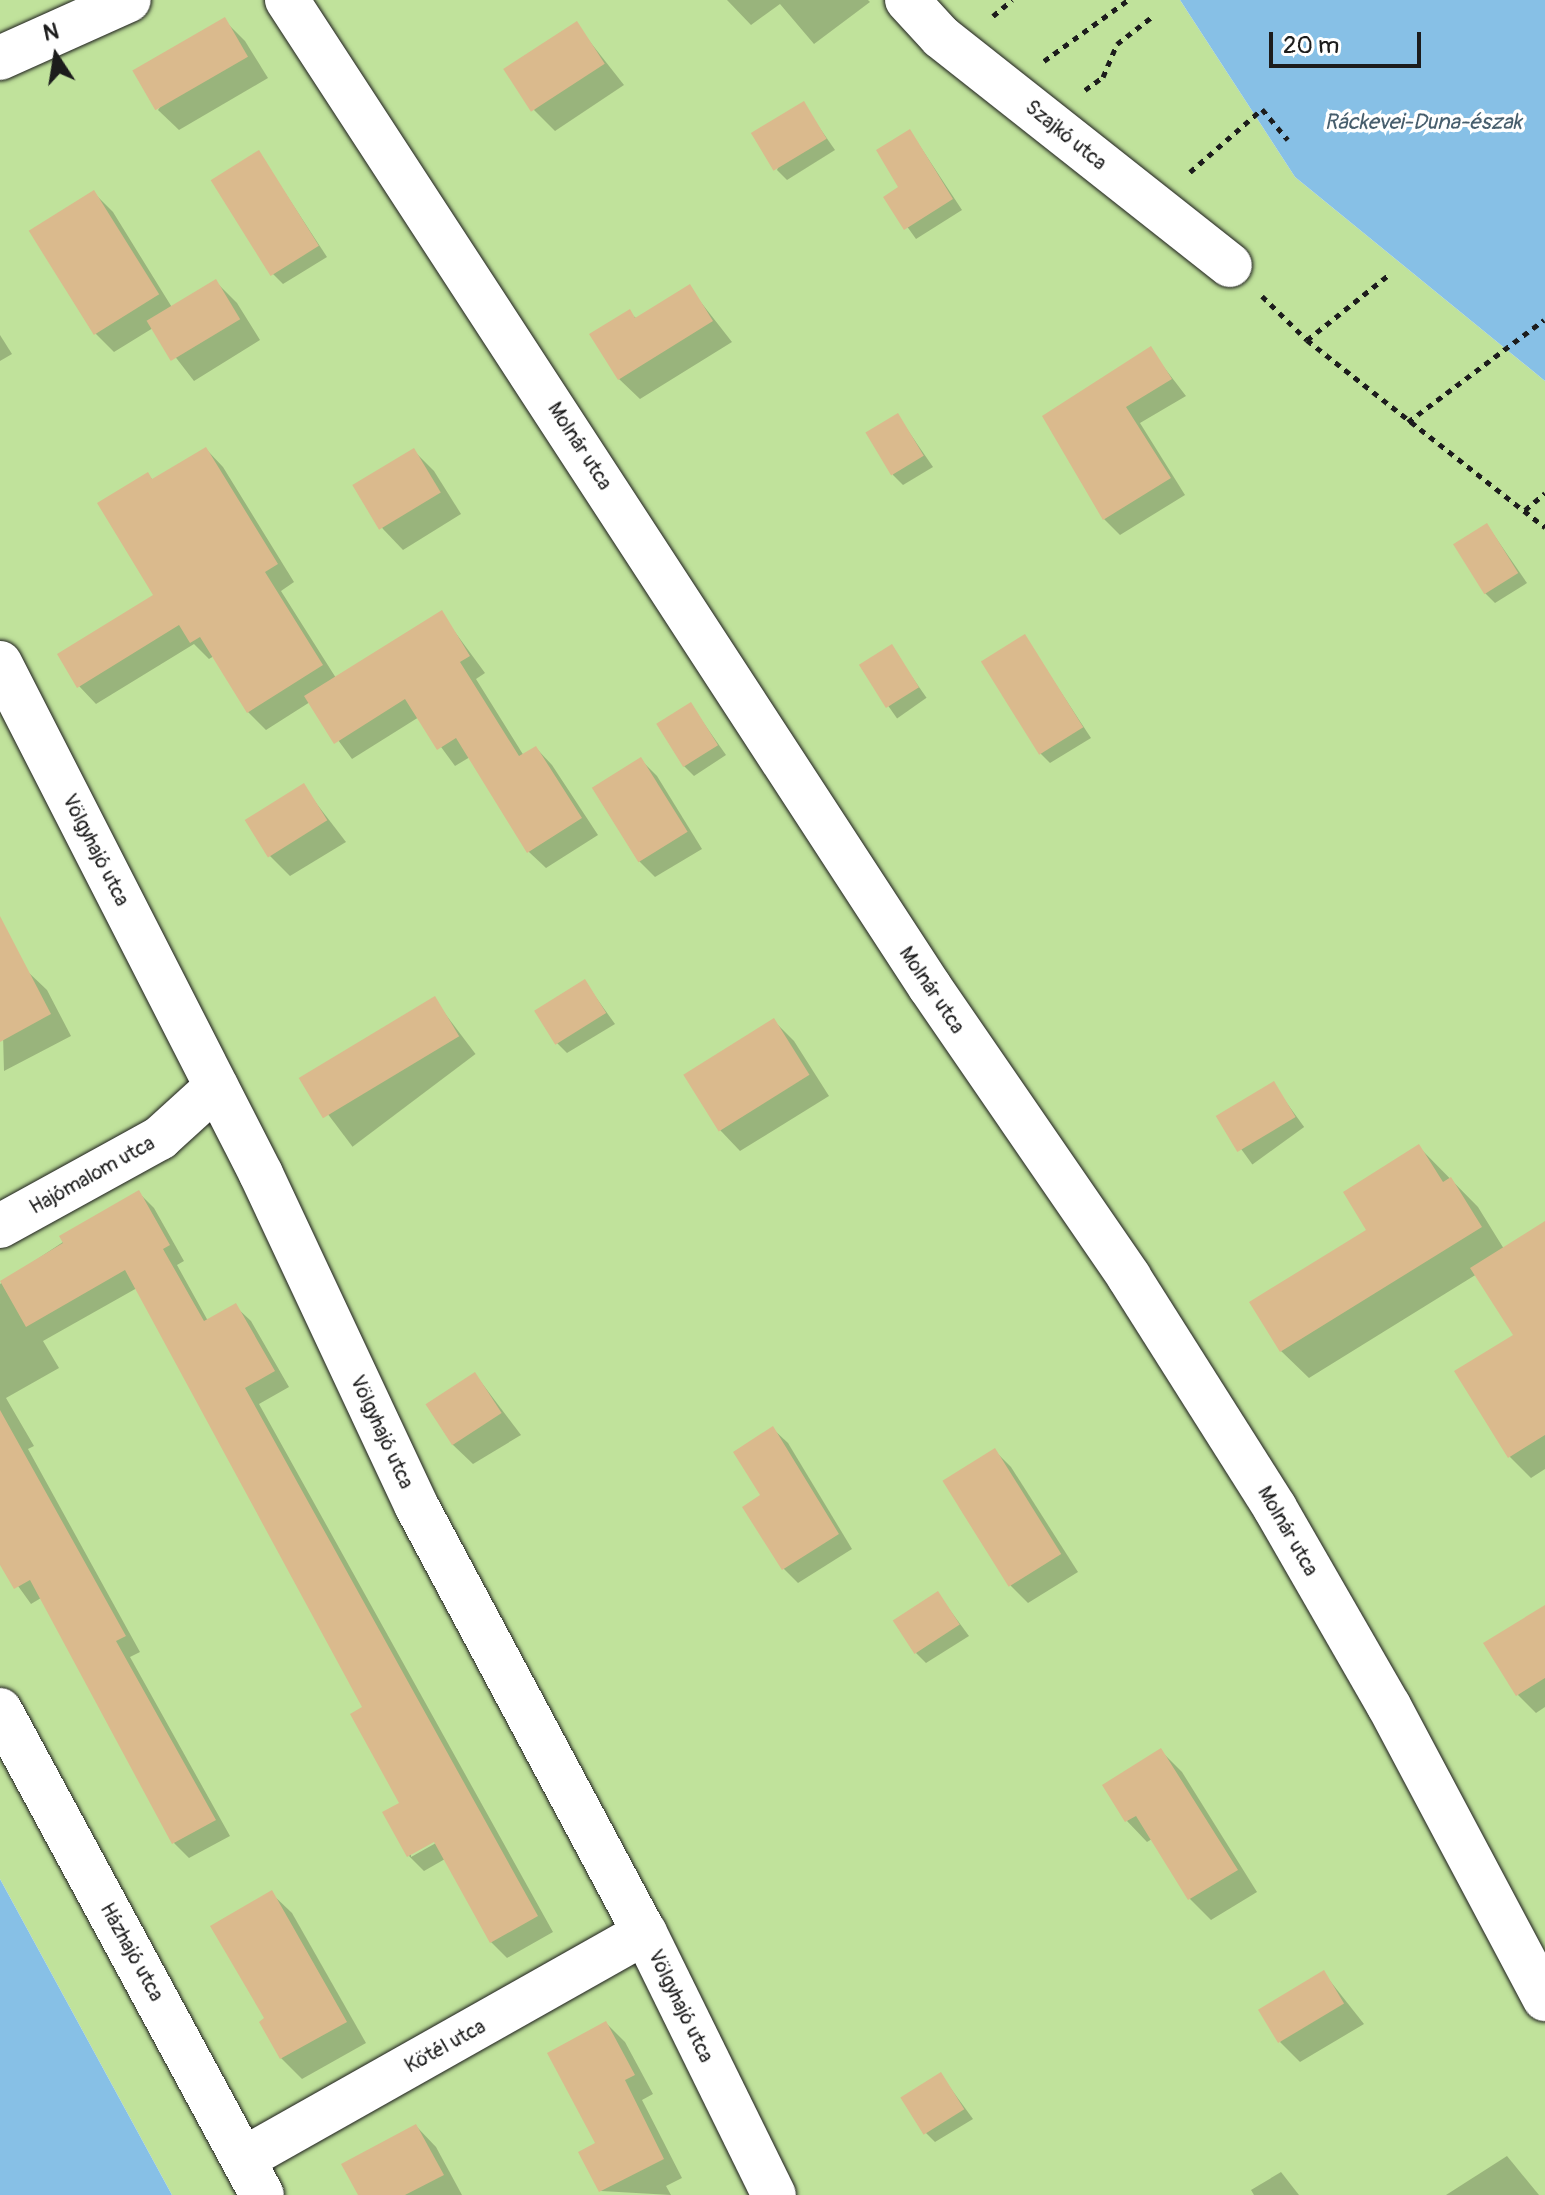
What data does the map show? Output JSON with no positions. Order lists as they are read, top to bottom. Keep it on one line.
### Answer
{"streets":{"street":["Szajkó utca","Molnár utca","Völgyhajó utca","Hajómalom utca","Házhajó utca","Kötél utca"]},"crossings":[["Völgyhajó utca","Hajómalom utca"],["Völgyhajó utca","Kötél utca"],["Házhajó utca","Kötél utca"]],"water":["Ráckevei-Duna-észak"],"scale_bar":"20 m","north":"top"}
